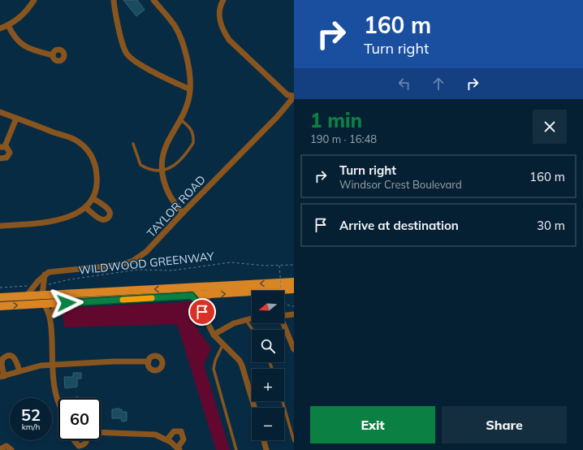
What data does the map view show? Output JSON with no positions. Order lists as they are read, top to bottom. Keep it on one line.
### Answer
{"streets":{"street":["TAYLOR ROAD"],"path":["WILDWOOD GREENWAY"]},"north":"left","page":{"turn":["160 m","Turn right"],"heading":["1 min","190 m · 16:48"],"list":[{"name":"Turn right","note":"Windsor Crest Boulevard","value":"160 m"},{"name":"Arrive at destination","value":"30 m"}],"map_buttons":["+","−"],"speed":"52 km/h","limit":"60","buttons":["Exit","Share"]}}
